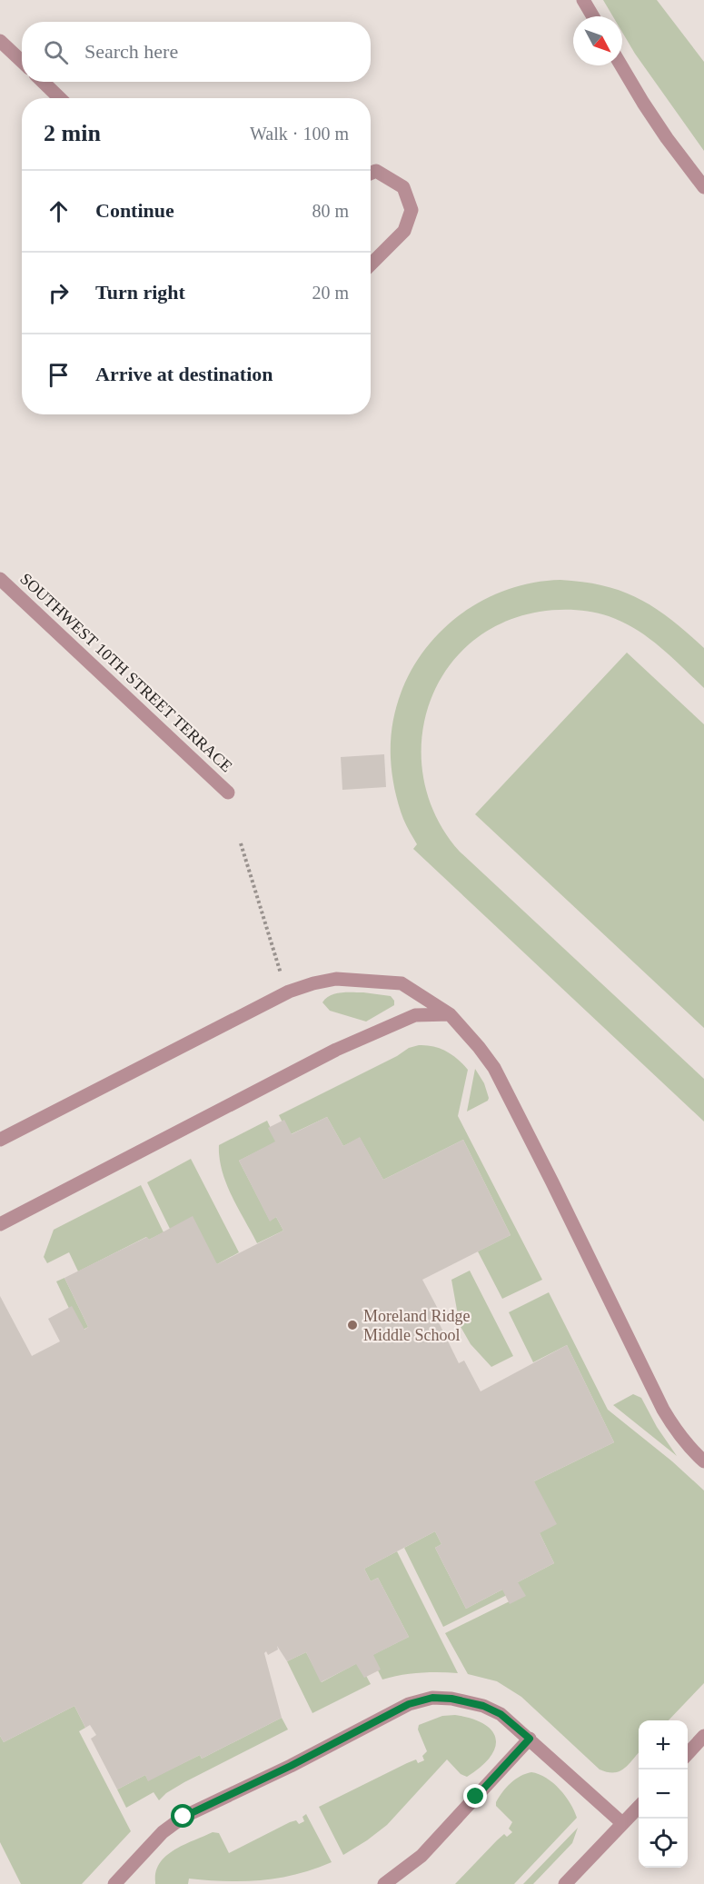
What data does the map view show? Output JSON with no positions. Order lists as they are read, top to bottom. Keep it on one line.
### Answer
{"streets":{"street":["SOUTHWEST 10TH STREET TERRACE"]},"places":["Moreland Ridge Middle School"],"north":"bottom right","page":{"search":"Search here","heading":["2 min","Walk · 100 m"],"list":[["Continue","80 m"],["Turn right","20 m"],"Arrive at destination"],"map_buttons":["+","−"]}}
